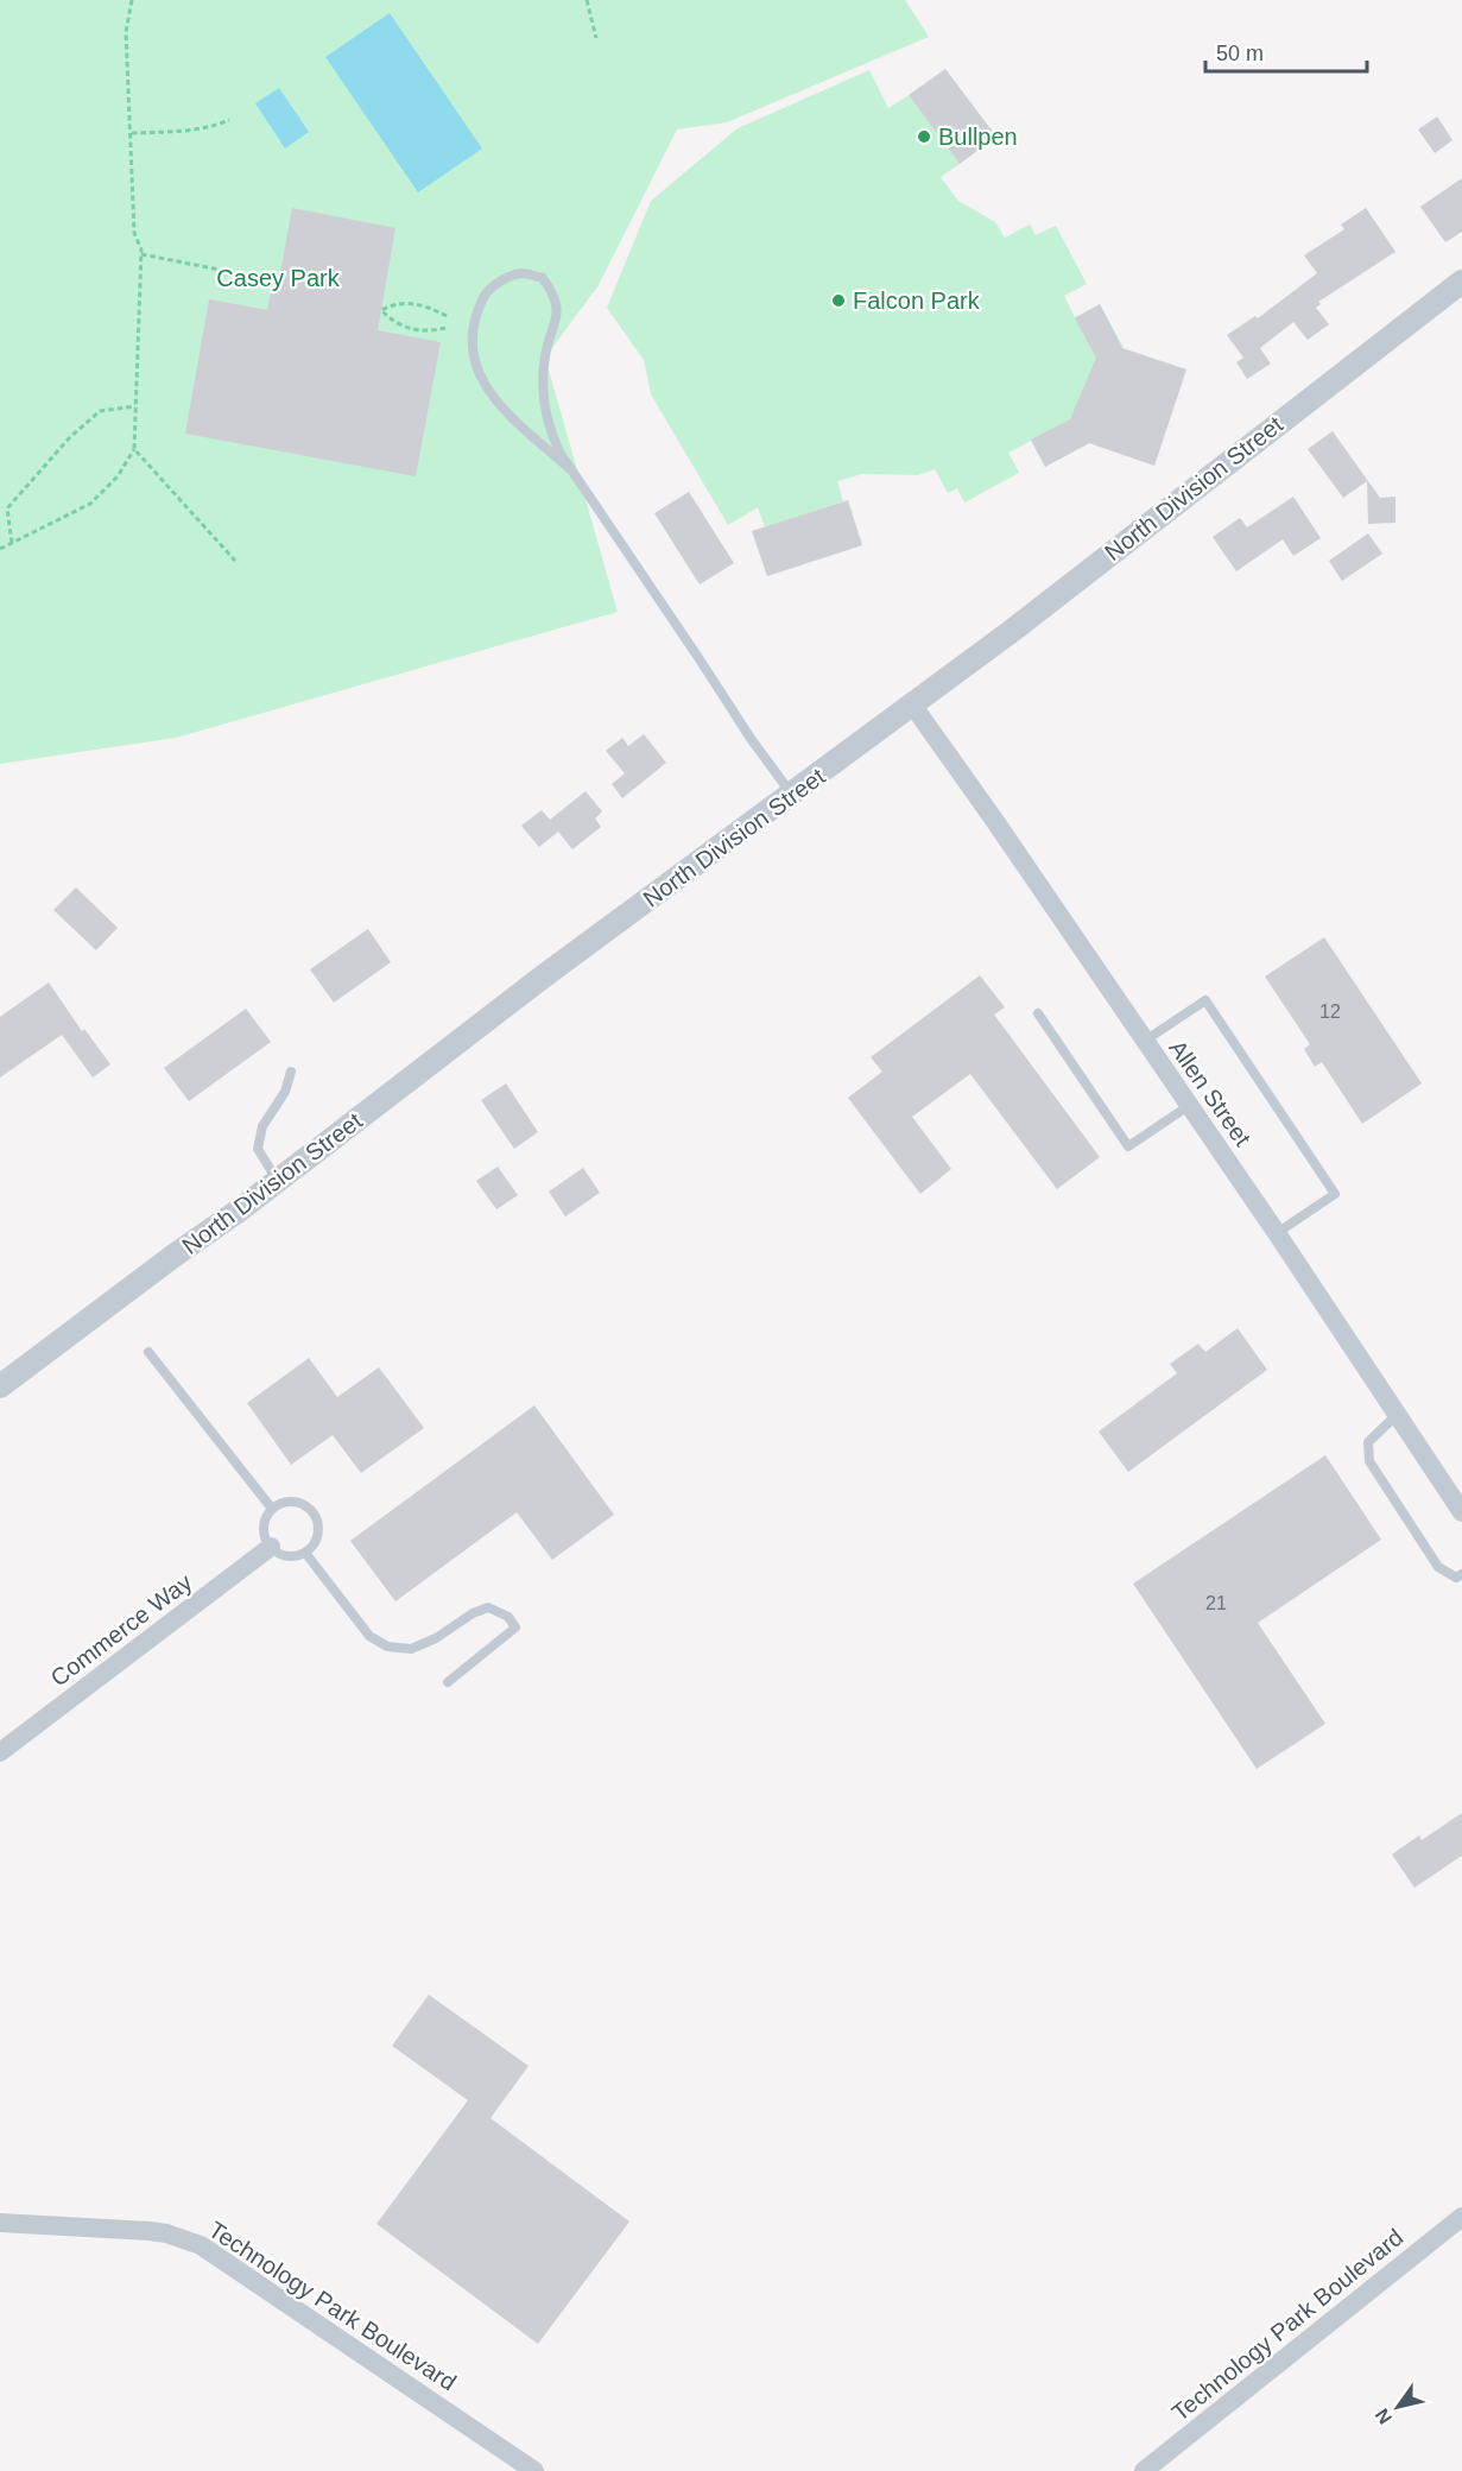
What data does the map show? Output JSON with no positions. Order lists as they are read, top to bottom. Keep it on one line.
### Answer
{"streets":{"street":["North Division Street","Allen Street","Commerce Way","Technology Park Boulevard"]},"crossings":[["North Division Street","Allen Street"]],"parks":["Casey Park"],"places":["Bullpen","Falcon Park"],"house_numbers":["12","21"],"scale_bar":"50 m","north":"bottom left"}
